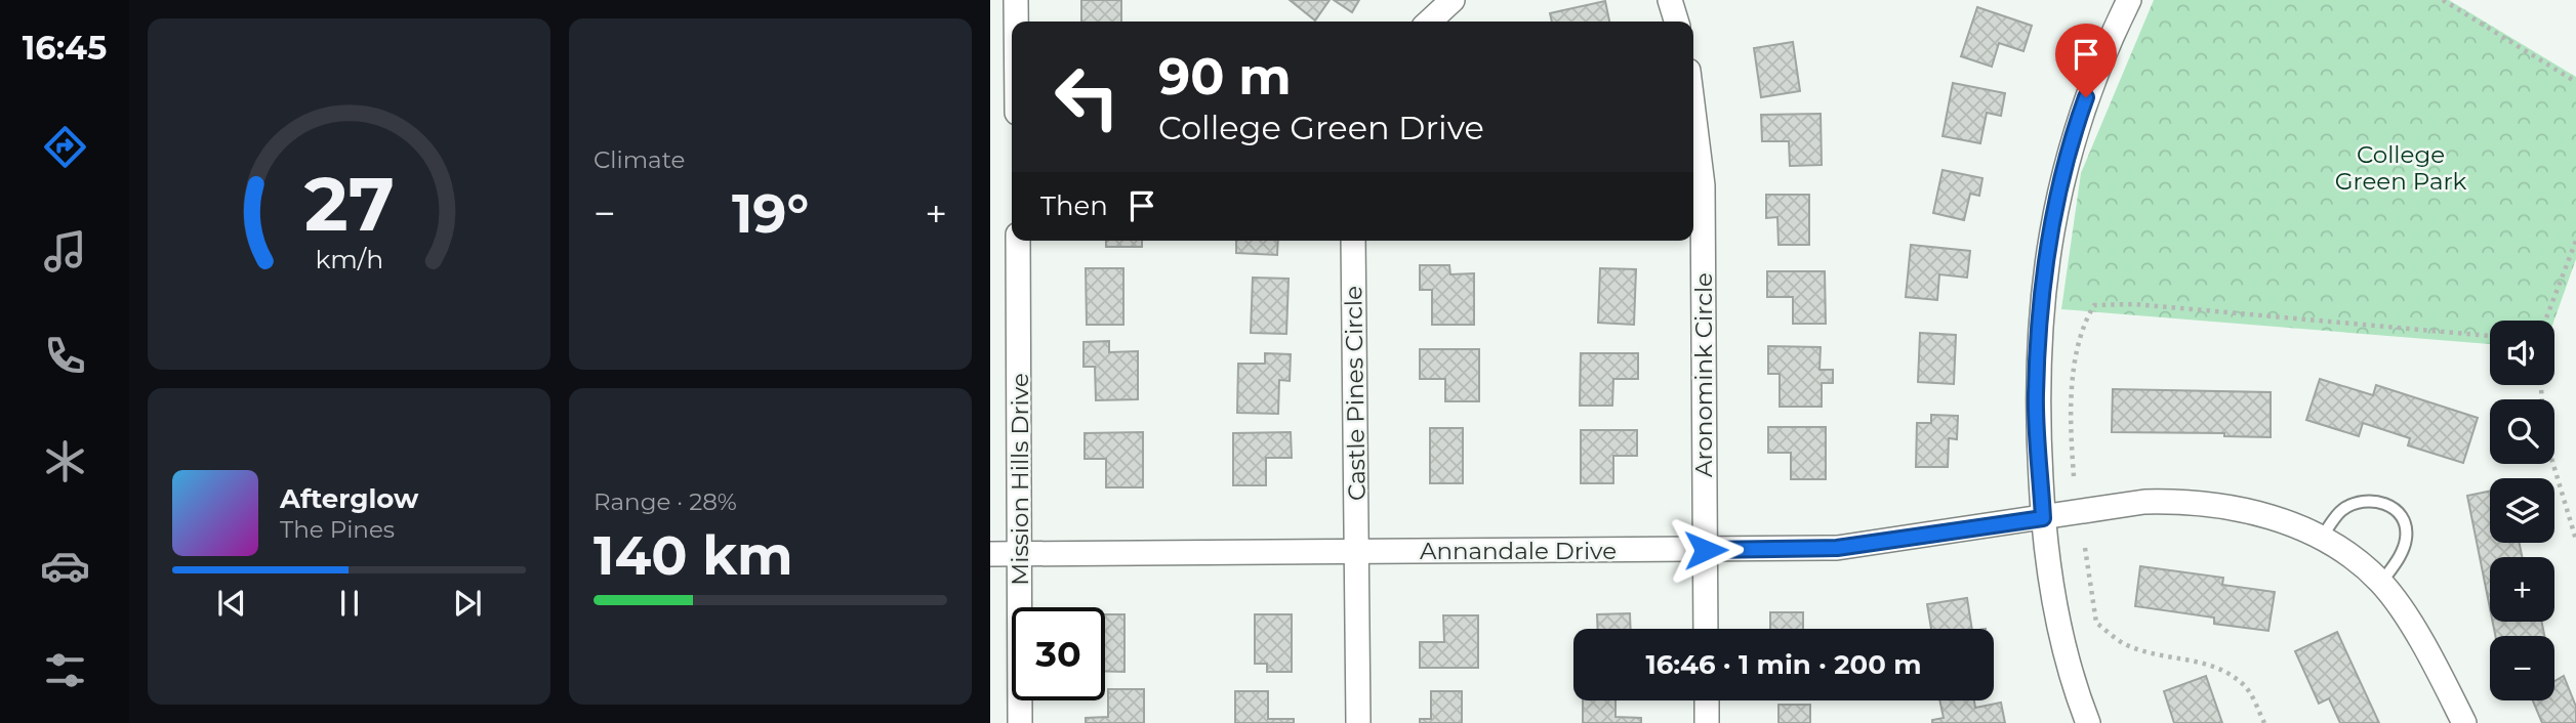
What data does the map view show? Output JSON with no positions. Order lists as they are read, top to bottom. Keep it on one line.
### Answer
{"streets":{"street":["Aronomink Circle","Castle Pines Circle","Mission Hills Drive","Annandale Drive"]},"crossings":[["Aronomink Circle","Annandale Drive"],["Castle Pines Circle","Annandale Drive"],["Mission Hills Drive","Annandale Drive"]],"parks":["College Green Park"],"page":{"tabs":"16:45","tile":["Climate",["Range · 28%","140 km"]],"turn":["90 m","College Green Drive"],"then":"Then","heat":["−","19°","+"],"map_buttons":["+","−"],"song":["Afterglow","The Pines"],"limit":"30","trip":"16:46 · 1 min · 200 m","gauge":["27","km/h"]}}
